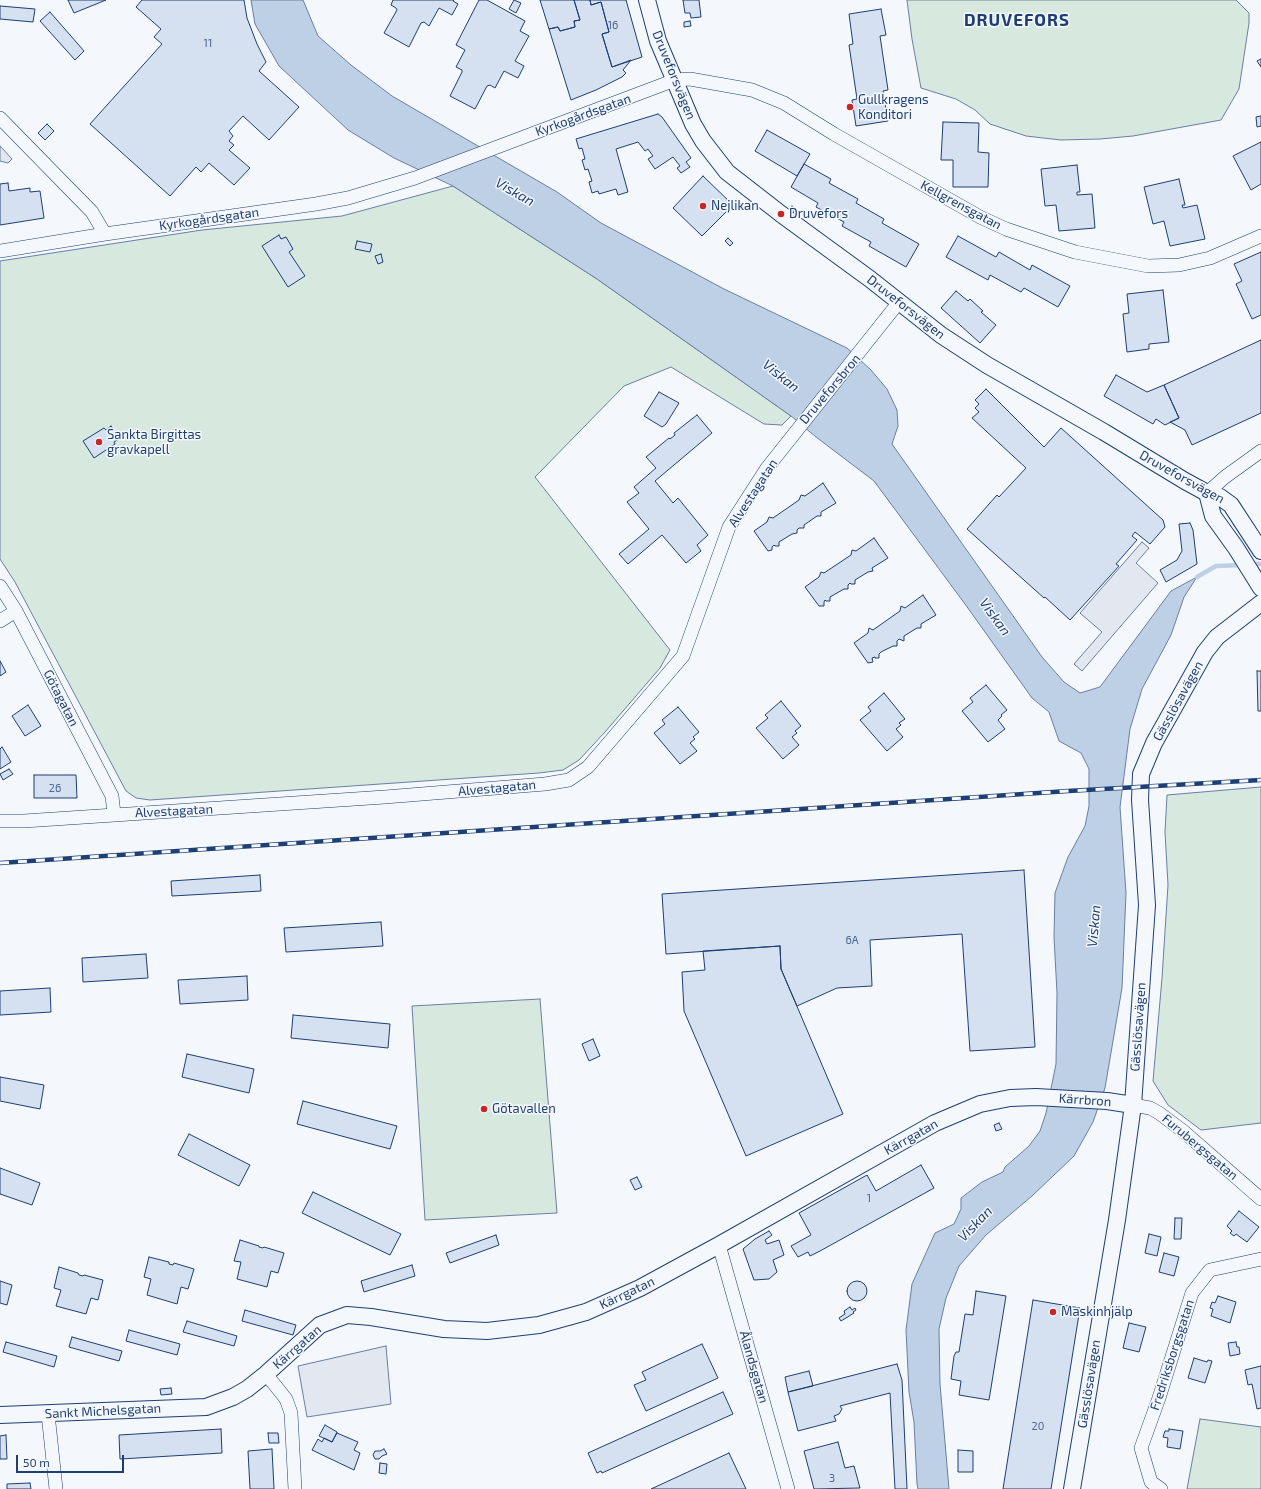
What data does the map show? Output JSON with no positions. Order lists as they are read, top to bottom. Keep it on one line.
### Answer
{"streets":{"street":["Druveforsvägen","Kyrkogårdsgatan","Kellgrensgatan","Druveforsbron","Alvestagatan","Götagatan","Gässlösavägen","Kärrbron","Kärrgatan","Furubergsgatan","Fredriksborgsgatan","Ålandsgatan","Sankt Michelsgatan"]},"crossings":[["Druveforsvägen","Kyrkogårdsgatan"],["Druveforsvägen","Kellgrensgatan"],["Druveforsvägen","Druveforsbron"],["Kyrkogårdsgatan","Kellgrensgatan"],["Druveforsbron","Alvestagatan"],["Alvestagatan","Götagatan"],["Gässlösavägen","Kärrbron"],["Gässlösavägen","Furubergsgatan"],["Kärrbron","Kärrgatan"],["Kärrbron","Furubergsgatan"],["Kärrgatan","Ålandsgatan"],["Kärrgatan","Sankt Michelsgatan"]],"districts":["DRUVEFORS"],"water":["Viskan"],"places":["Gullkragens Konditori","Nejlikan","Druvefors","Sankta Birgittas gravkapell","Götavallen","Maskinhjälp"],"house_numbers":["16","11","26","6A","1","20","3"],"scale_bar":"50 m"}
